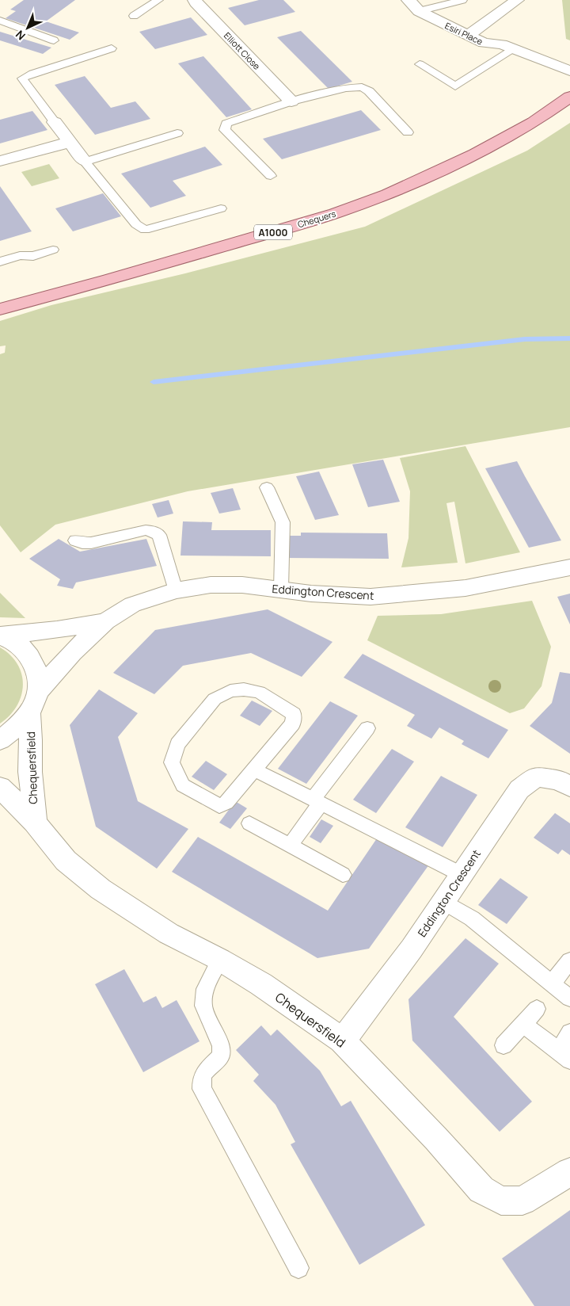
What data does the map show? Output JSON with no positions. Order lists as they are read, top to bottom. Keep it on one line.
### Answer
{"streets":{"main road":["Chequers","A1000"],"street":["Esiri Place","Elliott Close","Eddington Crescent","Chequersfield"]},"crossings":[["Eddington Crescent","Chequersfield"]],"north":"bottom left"}
